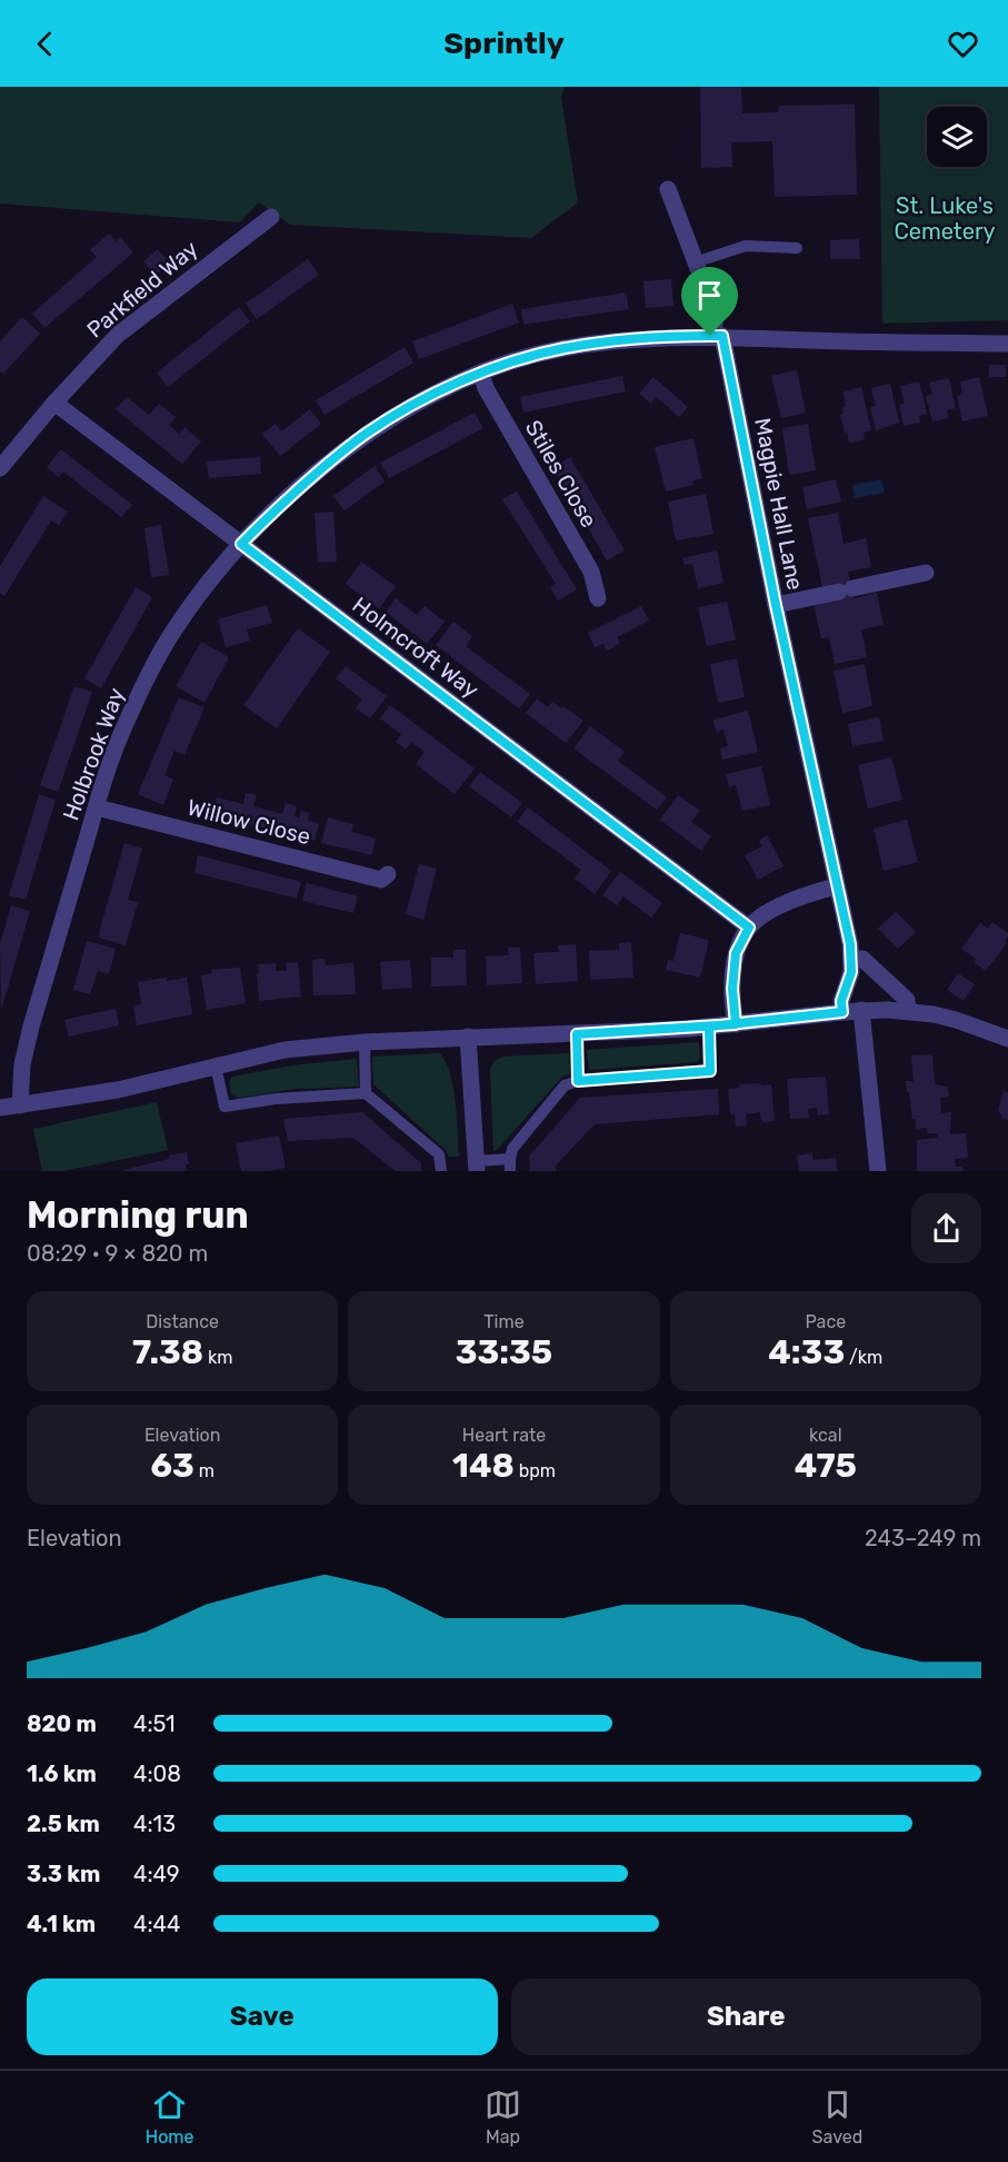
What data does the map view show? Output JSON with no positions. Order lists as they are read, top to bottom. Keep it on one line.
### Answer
{"streets":{"street":["Parkfield Way","Stiles Close","Magpie Hall Lane","Holmcroft Way","Holbrook Way","Willow Close"]},"crossings":[["Parkfield Way","Holmcroft Way"],["Stiles Close","Holbrook Way"],["Magpie Hall Lane","Holbrook Way"],["Holmcroft Way","Holbrook Way"],["Holbrook Way","Willow Close"]],"parks":["St. Luke's Cemetery"],"page":{"header":"Sprintly","heading":["Morning run","08:29 · 9 × 820 m"],"stats":[["Distance","7.38 km"],["Time","33:35"],["Pace","4:33 /km"],["Elevation","63 m"],["Heart rate","148 bpm"],["kcal","475"]],"chart":["Elevation","243–249 m"],"list":[{"name":"820 m","note":"4:51"},{"name":"1.6 km","note":"4:08"},{"name":"2.5 km","note":"4:13"},{"name":"3.3 km","note":"4:49"},{"name":"4.1 km","note":"4:44"}],"buttons":["Save","Share"],"tabs":["Home","Map","Saved"]}}
